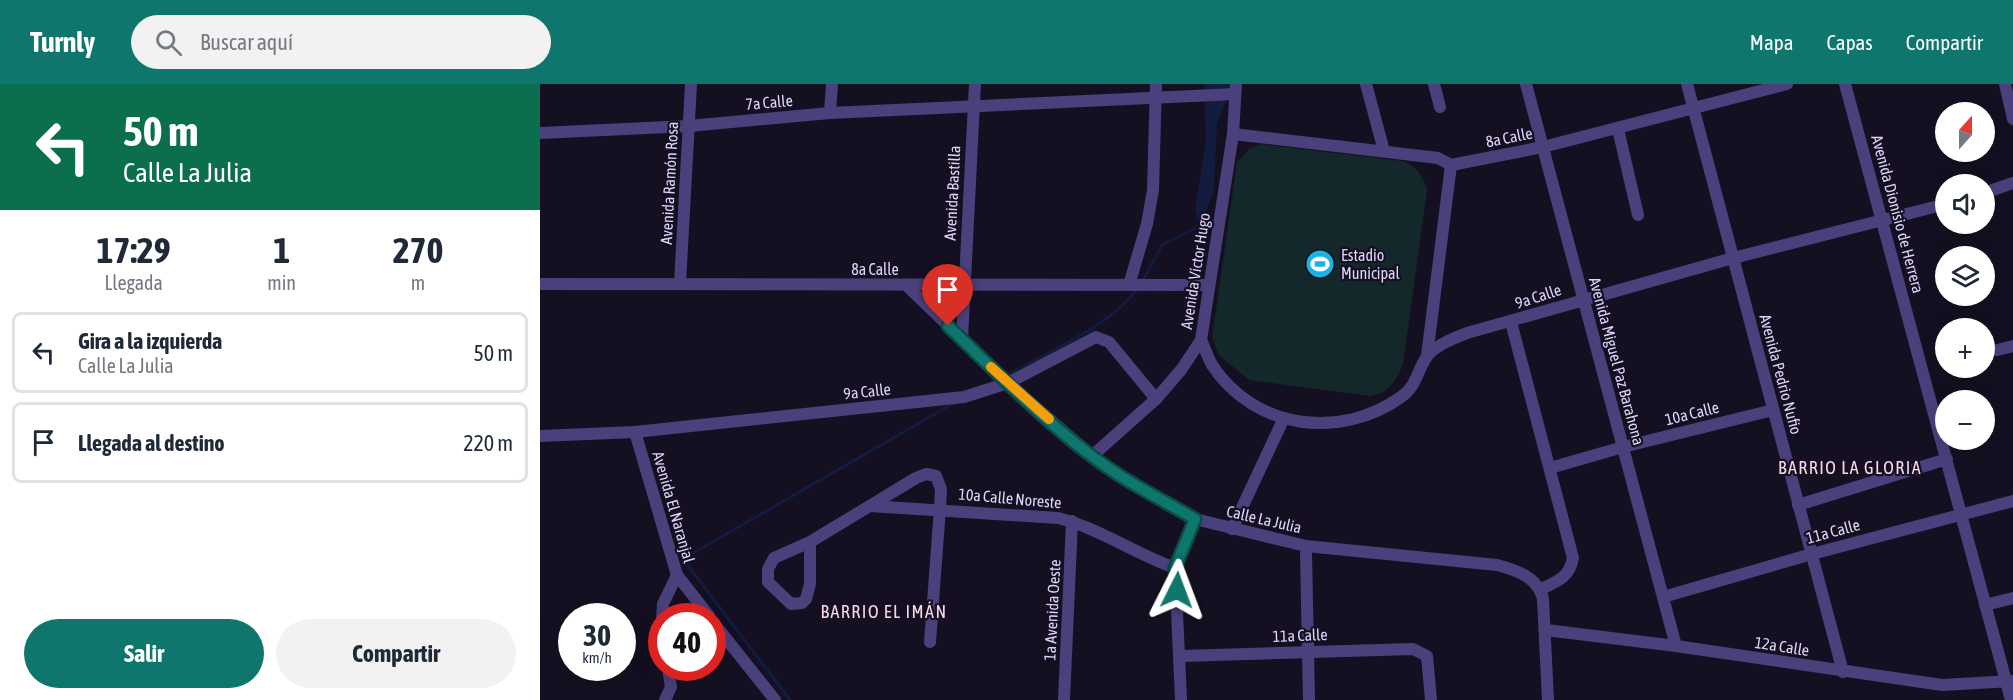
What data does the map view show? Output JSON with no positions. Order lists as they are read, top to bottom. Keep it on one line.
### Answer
{"streets":{"street":["7a Calle","8a Calle","Avenida Ramón Rosa","Avenida Bastilla","Avenida Dionisio de Herrera","Avenida Víctor Hugo","9a Calle","Avenida Miguel Paz Barahona","Avenida Pedrio Nufio","10a Calle","10a Calle Noreste","Avenida El Naranjal","Calle La Julia","11a Calle","1a Avenida Oeste","12a Calle"]},"crossings":[["7a Calle","Avenida Ramón Rosa"],["7a Calle","Avenida Bastilla"],["7a Calle","Avenida Víctor Hugo"],["8a Calle","Avenida Ramón Rosa"],["8a Calle","Avenida Bastilla"],["8a Calle","Avenida Víctor Hugo"],["8a Calle","Avenida Miguel Paz Barahona"],["8a Calle","Avenida Pedrio Nufio"],["8a Calle","Calle La Julia"],["Avenida Bastilla","Calle La Julia"],["Avenida Dionisio de Herrera","9a Calle"],["Avenida Dionisio de Herrera","11a Calle"],["Avenida Dionisio de Herrera","12a Calle"],["Avenida Víctor Hugo","9a Calle"],["Avenida Víctor Hugo","Calle La Julia"],["9a Calle","Avenida Miguel Paz Barahona"],["9a Calle","Avenida Pedrio Nufio"],["9a Calle","Avenida El Naranjal"],["9a Calle","Calle La Julia"],["Avenida Miguel Paz Barahona","10a Calle"],["Avenida Miguel Paz Barahona","11a Calle"],["Avenida Miguel Paz Barahona","12a Calle"],["Avenida Pedrio Nufio","10a Calle"],["Avenida Pedrio Nufio","11a Calle"],["Avenida Pedrio Nufio","12a Calle"],["10a Calle Noreste","1a Avenida Oeste"]],"districts":["BARRIO LA GLORIA","BARRIO EL IMÁN"],"places":{"sports":["Estadio Municipal"]},"north":"top","page":{"header":"Turnly","search":"Buscar aquí","nav":["Mapa","Capas","Compartir"],"turn":["50 m","Calle La Julia"],"map_buttons":["+","−"],"eta":["17:29","Llegada","1","min","270","m"],"list":[{"name":"Gira a la izquierda","note":"Calle La Julia","value":"50 m"},{"name":"Llegada al destino","value":"220 m"}],"speed":"30 km/h","limit":"40","buttons":["Salir","Compartir"]}}
